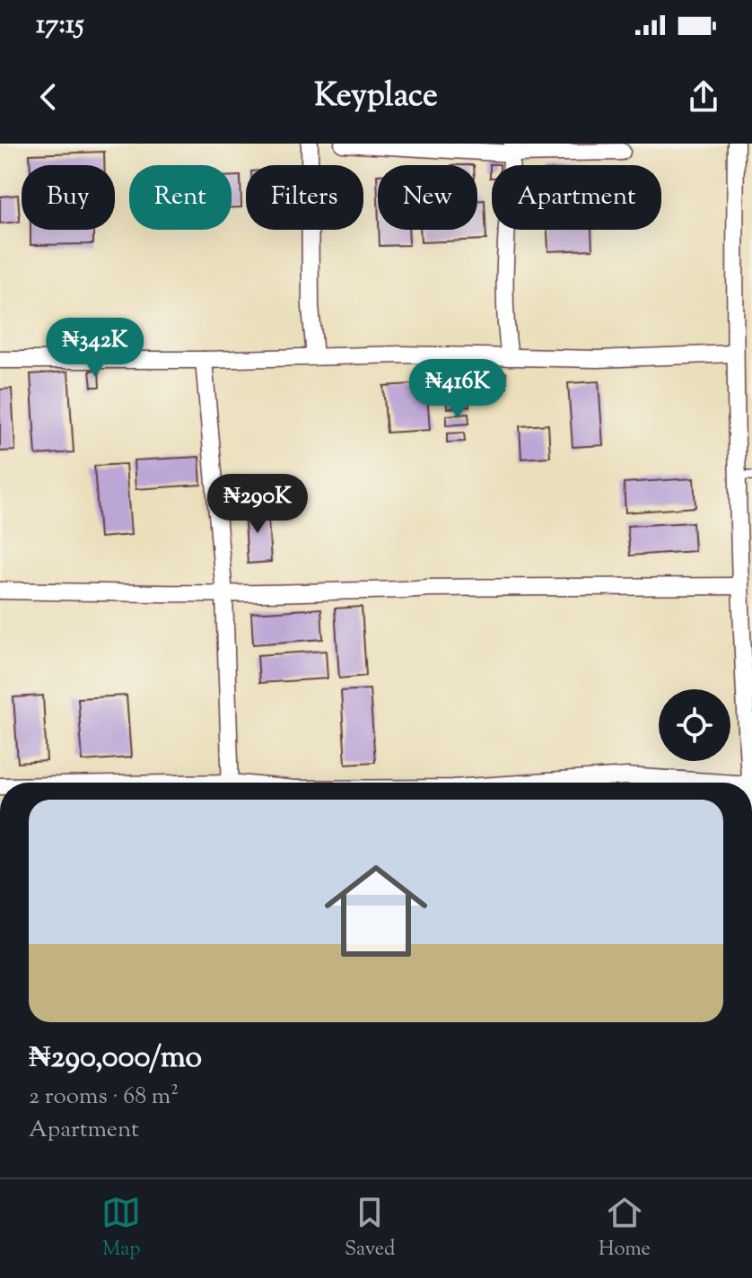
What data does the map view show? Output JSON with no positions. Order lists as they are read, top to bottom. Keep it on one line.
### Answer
{"page":{"status":"17:15","header":"Keyplace","chip":["Buy","Rent","Filters","New","Apartment"],"price":["₦342K","₦416K","₦290K"],"list":[{"name":"₦290,000/mo","note":"2 rooms · 68 m² · Apartment"}],"tabs":["Map","Saved","Home"]}}
